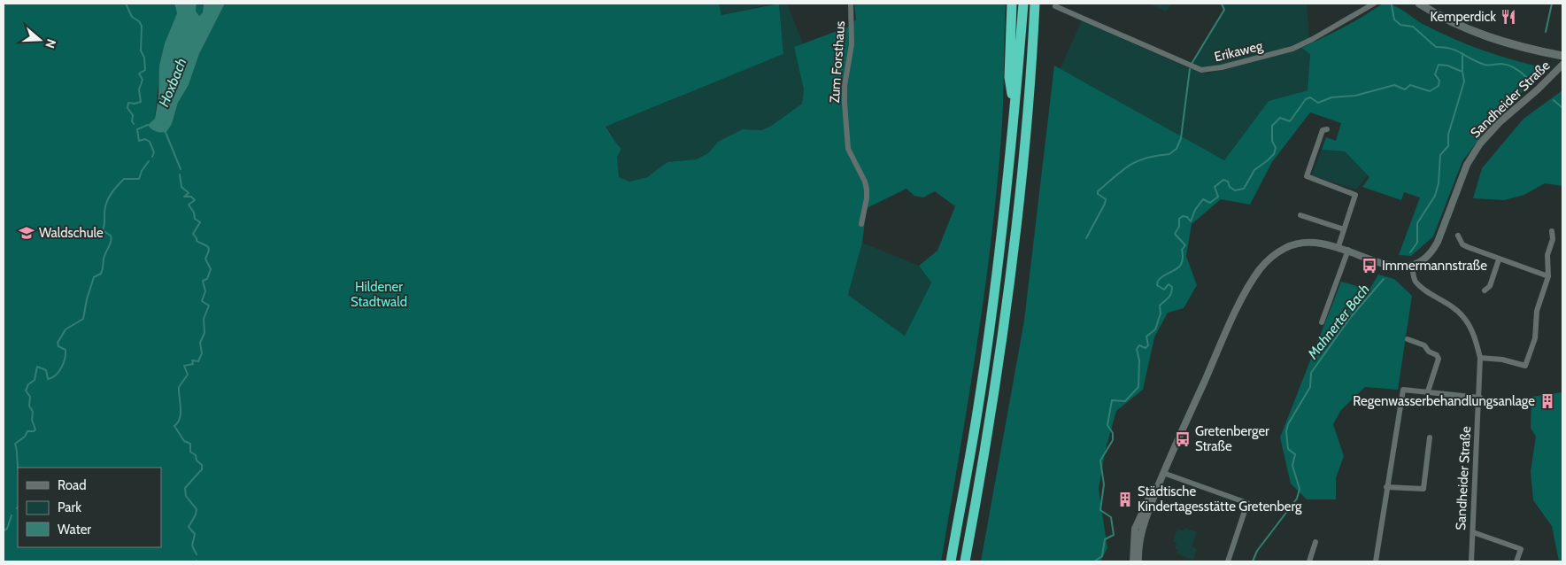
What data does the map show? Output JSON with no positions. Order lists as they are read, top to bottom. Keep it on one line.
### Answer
{"streets":{"street":["Erikaweg","Zum Forsthaus","Sandheider Straße"]},"water":["Hoxbach","Mahnerter Bach"],"parks":["Hildener Stadtwald"],"places":{"restaurant":["Kemperdick"],"school or university":["Waldschule"],"bus stop":["Immermannstraße","Gretenberger Straße"],"building":["Regenwasserbehandlungsanlage","Städtische Kindertagesstätte Gretenberg"]},"legend":["Road","Park","Water"],"north":"right"}
